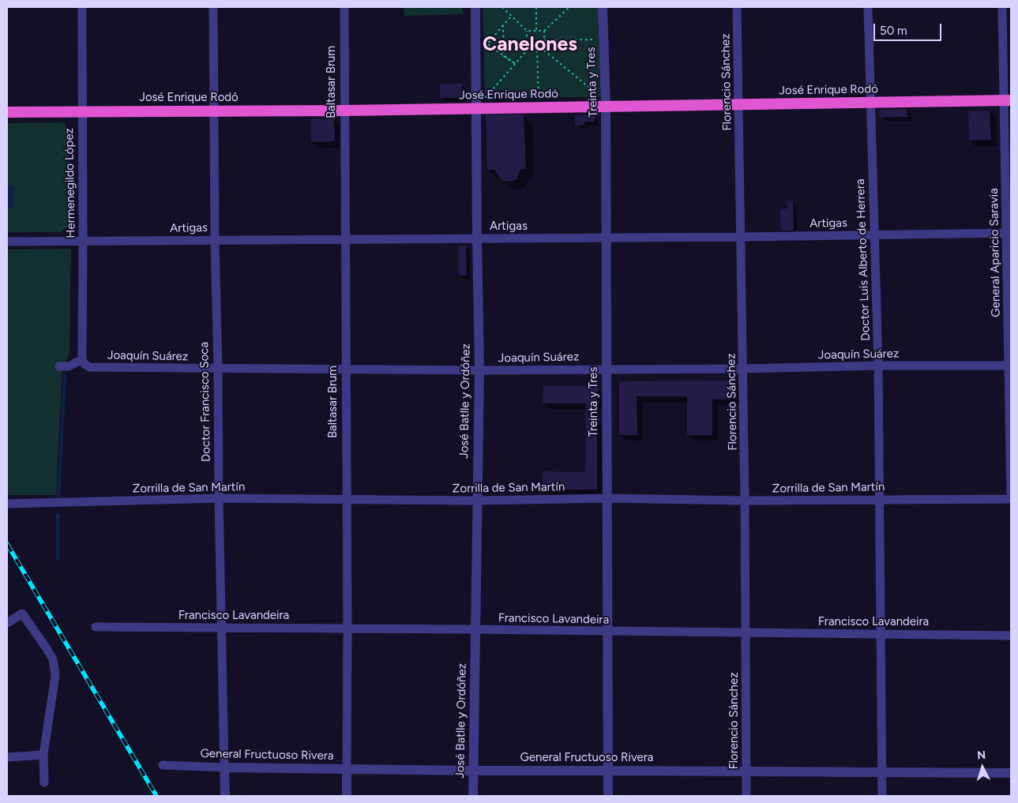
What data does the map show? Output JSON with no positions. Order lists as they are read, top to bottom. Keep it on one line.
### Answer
{"streets":{"highway":["José Enrique Rodó"],"street":["Baltasar Brum","Treinta y Tres","Florencio Sánchez","Hermenegildo López","Artigas","General Aparicio Saravia","Doctor Luis Alberto de Herrera","Joaquín Suárez","José Batlle y Ordóñez","Doctor Francisco Soca","Zorrilla de San Martín","Francisco Lavandeira","General Fructuoso Rivera"]},"crossings":[["Baltasar Brum","José Enrique Rodó"],["Baltasar Brum","Artigas"],["Baltasar Brum","Joaquín Suárez"],["Baltasar Brum","Zorrilla de San Martín"],["Baltasar Brum","Francisco Lavandeira"],["Baltasar Brum","General Fructuoso Rivera"],["Treinta y Tres","José Enrique Rodó"],["Treinta y Tres","Artigas"],["Treinta y Tres","Joaquín Suárez"],["Treinta y Tres","Zorrilla de San Martín"],["Treinta y Tres","Francisco Lavandeira"],["Treinta y Tres","General Fructuoso Rivera"],["Florencio Sánchez","José Enrique Rodó"],["Florencio Sánchez","Artigas"],["Florencio Sánchez","Joaquín Suárez"],["Florencio Sánchez","Zorrilla de San Martín"],["Florencio Sánchez","Francisco Lavandeira"],["Florencio Sánchez","General Fructuoso Rivera"],["José Enrique Rodó","Hermenegildo López"],["José Enrique Rodó","General Aparicio Saravia"],["José Enrique Rodó","Doctor Luis Alberto de Herrera"],["José Enrique Rodó","José Batlle y Ordóñez"],["José Enrique Rodó","Doctor Francisco Soca"],["Hermenegildo López","Artigas"],["Hermenegildo López","Joaquín Suárez"],["Artigas","General Aparicio Saravia"],["Artigas","Doctor Luis Alberto de Herrera"],["Artigas","José Batlle y Ordóñez"],["Artigas","Doctor Francisco Soca"],["General Aparicio Saravia","Joaquín Suárez"],["General Aparicio Saravia","Zorrilla de San Martín"],["Doctor Luis Alberto de Herrera","Joaquín Suárez"],["Doctor Luis Alberto de Herrera","Zorrilla de San Martín"],["Doctor Luis Alberto de Herrera","Francisco Lavandeira"],["Doctor Luis Alberto de Herrera","General Fructuoso Rivera"],["Joaquín Suárez","José Batlle y Ordóñez"],["Joaquín Suárez","Doctor Francisco Soca"],["José Batlle y Ordóñez","Zorrilla de San Martín"],["José Batlle y Ordóñez","Francisco Lavandeira"],["José Batlle y Ordóñez","General Fructuoso Rivera"],["Doctor Francisco Soca","Zorrilla de San Martín"],["Doctor Francisco Soca","Francisco Lavandeira"],["Doctor Francisco Soca","General Fructuoso Rivera"]],"districts":["Canelones"],"scale_bar":"50 m","north":"top"}
